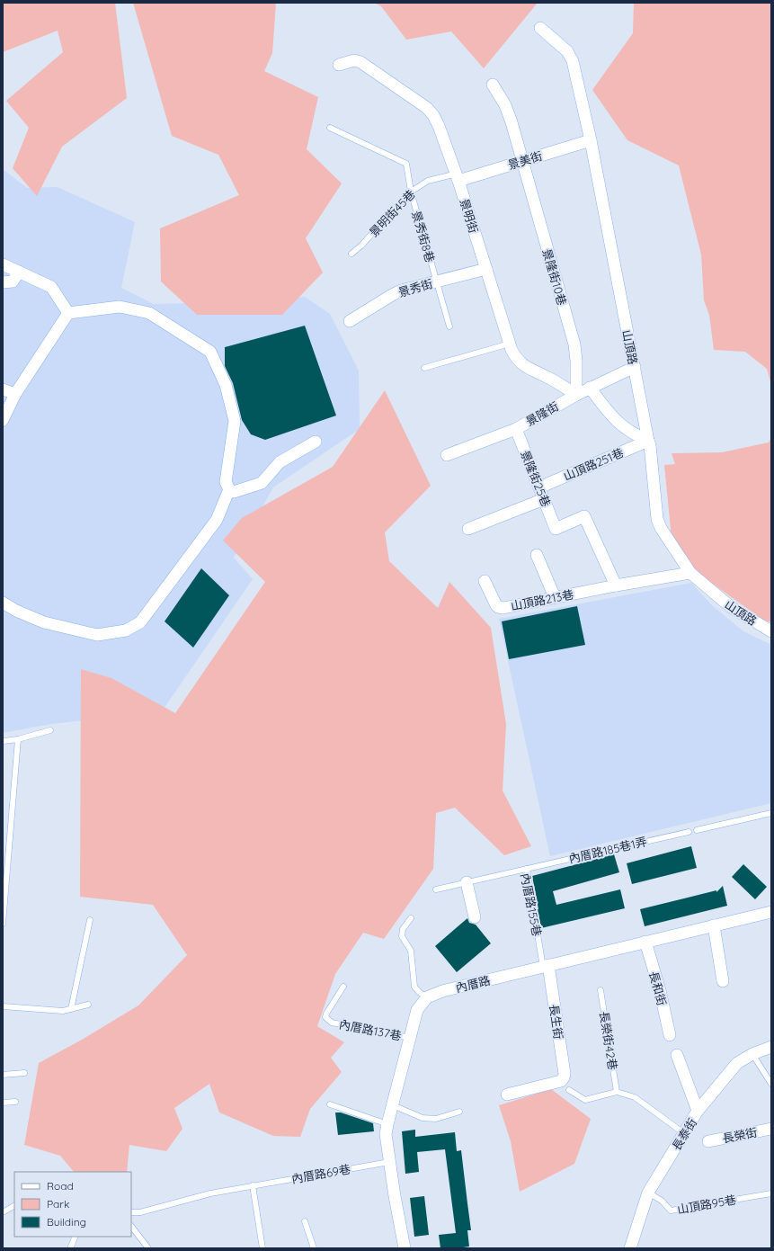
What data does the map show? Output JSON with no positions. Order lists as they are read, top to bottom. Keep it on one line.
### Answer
{"streets":{"street":["景美街","景明街","景隆街10巷","景秀街","山頂路","景隆街","山頂路251巷","景隆街25巷","山頂路213巷","內厝路","長和街","長生街","長泰街","長榮街"],"lane":["景明街45巷","景秀街8巷","內厝路185巷1弄","內厝路155巷","內厝路137巷","長榮街42巷","內厝路69巷","山頂路95巷"]},"crossings":[["景美街","景明街45巷"],["景美街","景明街"],["景美街","景隆街10巷"],["景美街","山頂路"],["景明街45巷","景明街"],["景明街45巷","景秀街8巷"],["景明街","景隆街10巷"],["景明街","景秀街"],["景明街","景隆街"],["景秀街8巷","景秀街"],["景隆街10巷","景隆街"],["山頂路","景隆街"],["山頂路","山頂路251巷"],["山頂路","山頂路213巷"],["景隆街","景隆街25巷"],["山頂路251巷","景隆街25巷"],["景隆街25巷","山頂路213巷"],["內厝路185巷1弄","內厝路155巷"],["內厝路155巷","內厝路"],["內厝路155巷","長生街"],["內厝路","長和街"],["內厝路","長生街"],["長泰街","山頂路95巷"]],"legend":["Road","Park","Building"]}
